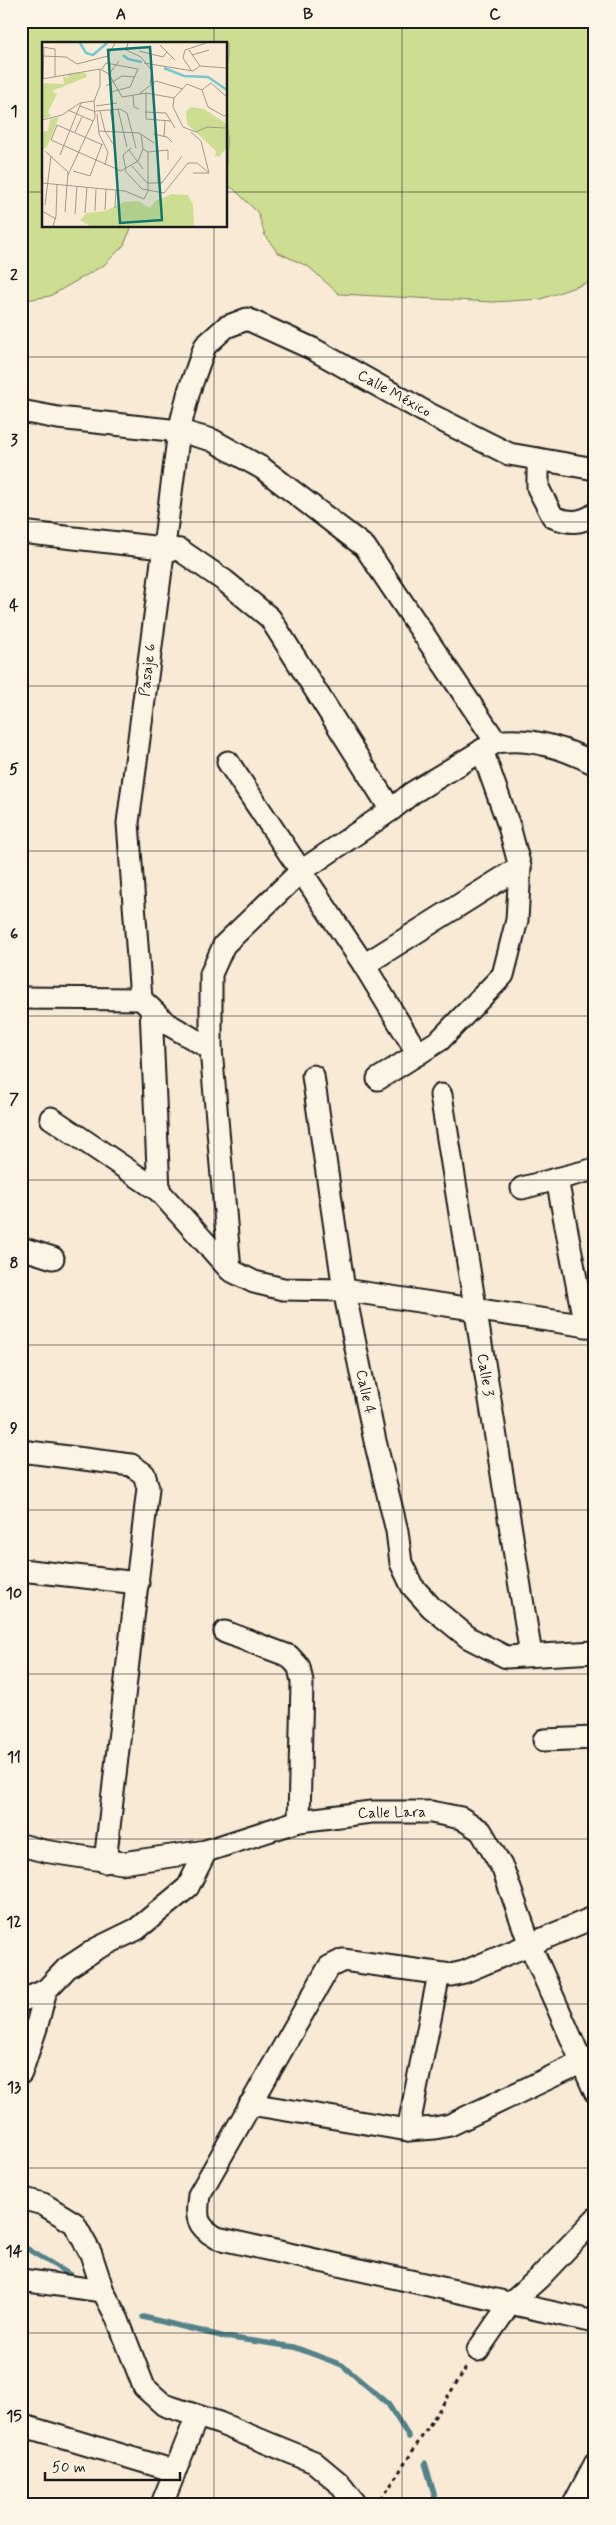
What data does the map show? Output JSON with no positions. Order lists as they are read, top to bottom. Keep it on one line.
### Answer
{"streets":{"street":["Calle México","Pasaje 6","Calle 3","Calle 4","Calle Lara"]},"crossings":[["Calle México","Pasaje 6"],["Calle 3","Calle 4"]],"scale_bar":"50 m","grid":{"columns":["A","B","C"],"rows":["1","2","3","4","5","6","7","8","9","10","11","12","13","14","15"]}}
